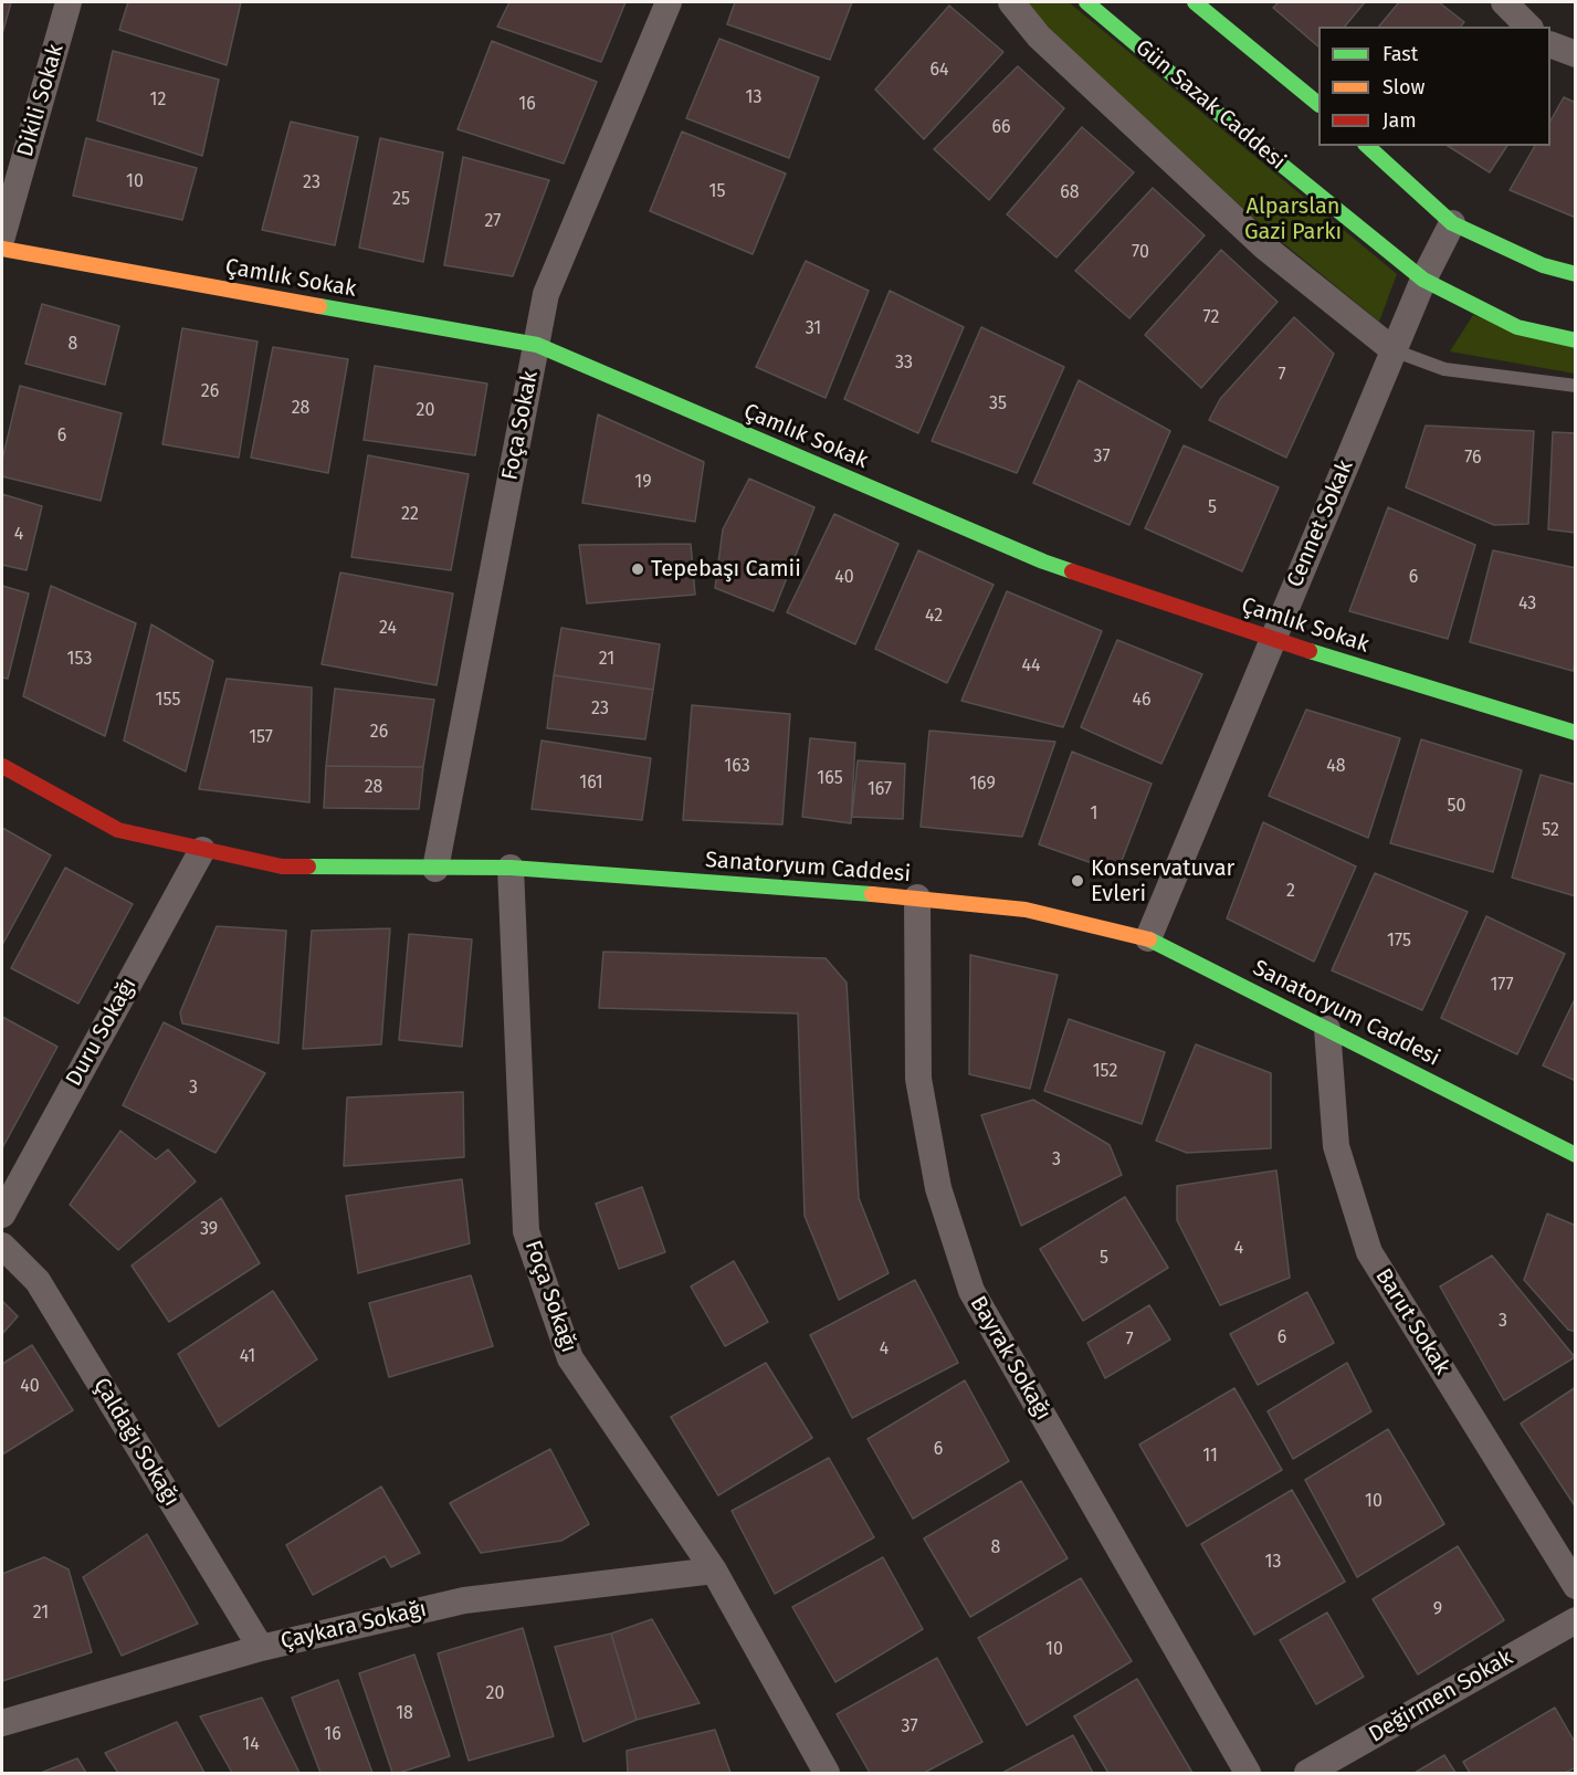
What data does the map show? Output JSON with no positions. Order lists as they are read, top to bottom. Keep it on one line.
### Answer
{"streets":{"main road":["Gün Sazak Caddesi","Çamlık Sokak","Sanatoryum Caddesi"],"street":["Dikili Sokak","Foça Sokak","Cennet Sokak","Duru Sokağı","Foça Sokağı","Barut Sokak","Bayrak Sokağı","Çaldağı Sokağı","Çaykara Sokağı","Değirmen Sokak"]},"crossings":[["Gün Sazak Caddesi","Cennet Sokak"],["Çamlık Sokak","Foça Sokak"],["Çamlık Sokak","Cennet Sokak"],["Foça Sokak","Sanatoryum Caddesi"],["Cennet Sokak","Sanatoryum Caddesi"],["Sanatoryum Caddesi","Duru Sokağı"],["Sanatoryum Caddesi","Foça Sokağı"],["Sanatoryum Caddesi","Barut Sokak"],["Sanatoryum Caddesi","Bayrak Sokağı"],["Foça Sokağı","Çaykara Sokağı"],["Çaldağı Sokağı","Çaykara Sokağı"]],"parks":["Alparslan Gazi Parkı"],"places":["Tepebaşı Camii","Konservatuvar Evleri"],"house_numbers":["64","13","12","16","66","10","23","15","68","25","27","70","72","31","8","33","7","26","35","28","20","6","37","76","19","5","22","4","40","6","43","42","24","153","21","44","155","46","23","26","157","163","48","165","161","169","28","167","50","1","52","2","175","177","152","3","3","39","4","5","3","6","7","4","41","40","6","11","10","8","13","9","21","10","20","18","37","16","14"],"legend":["Fast","Slow","Jam"]}
